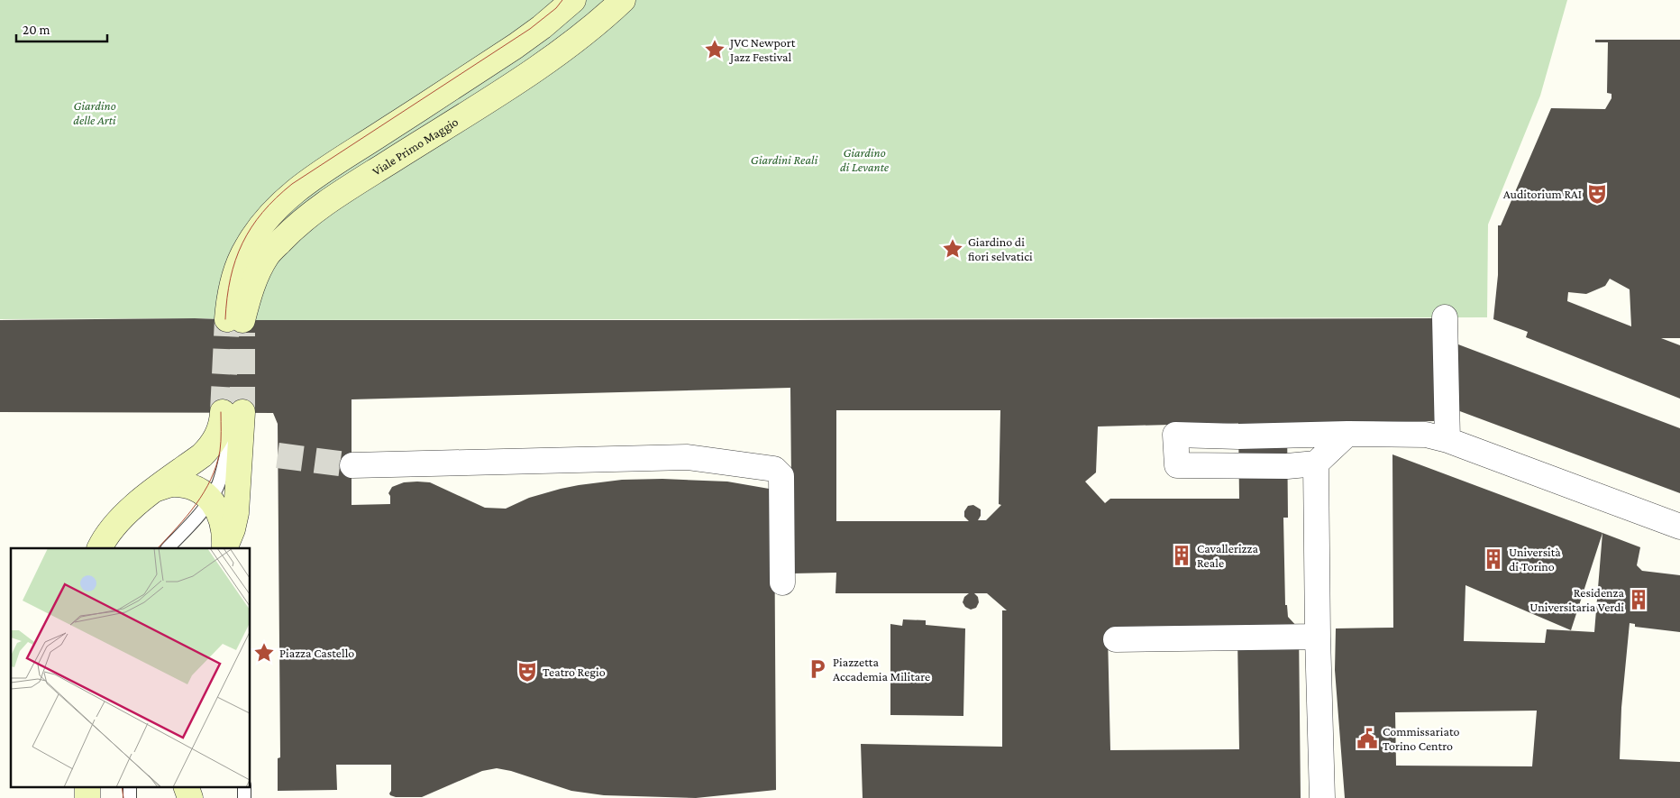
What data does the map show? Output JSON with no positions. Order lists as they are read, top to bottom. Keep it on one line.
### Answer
{"streets":{"street":["Viale Primo Maggio"]},"parks":["Giardino delle Arti","Giardino di Levante","Giardini Reali"],"places":{"place":["JVC Newport Jazz Festival","Giardino di fiori selvatici","Piazza Castello"],"theatre":["Auditorium RAI","Teatro Regio"],"building":["Cavallerizza Reale","Università di Torino","Residenza Universitaria Verdi"],"parking":["Piazzetta Accademia Militare"],"public building":["Commissariato Torino Centro"]},"scale_bar":"20 m"}
